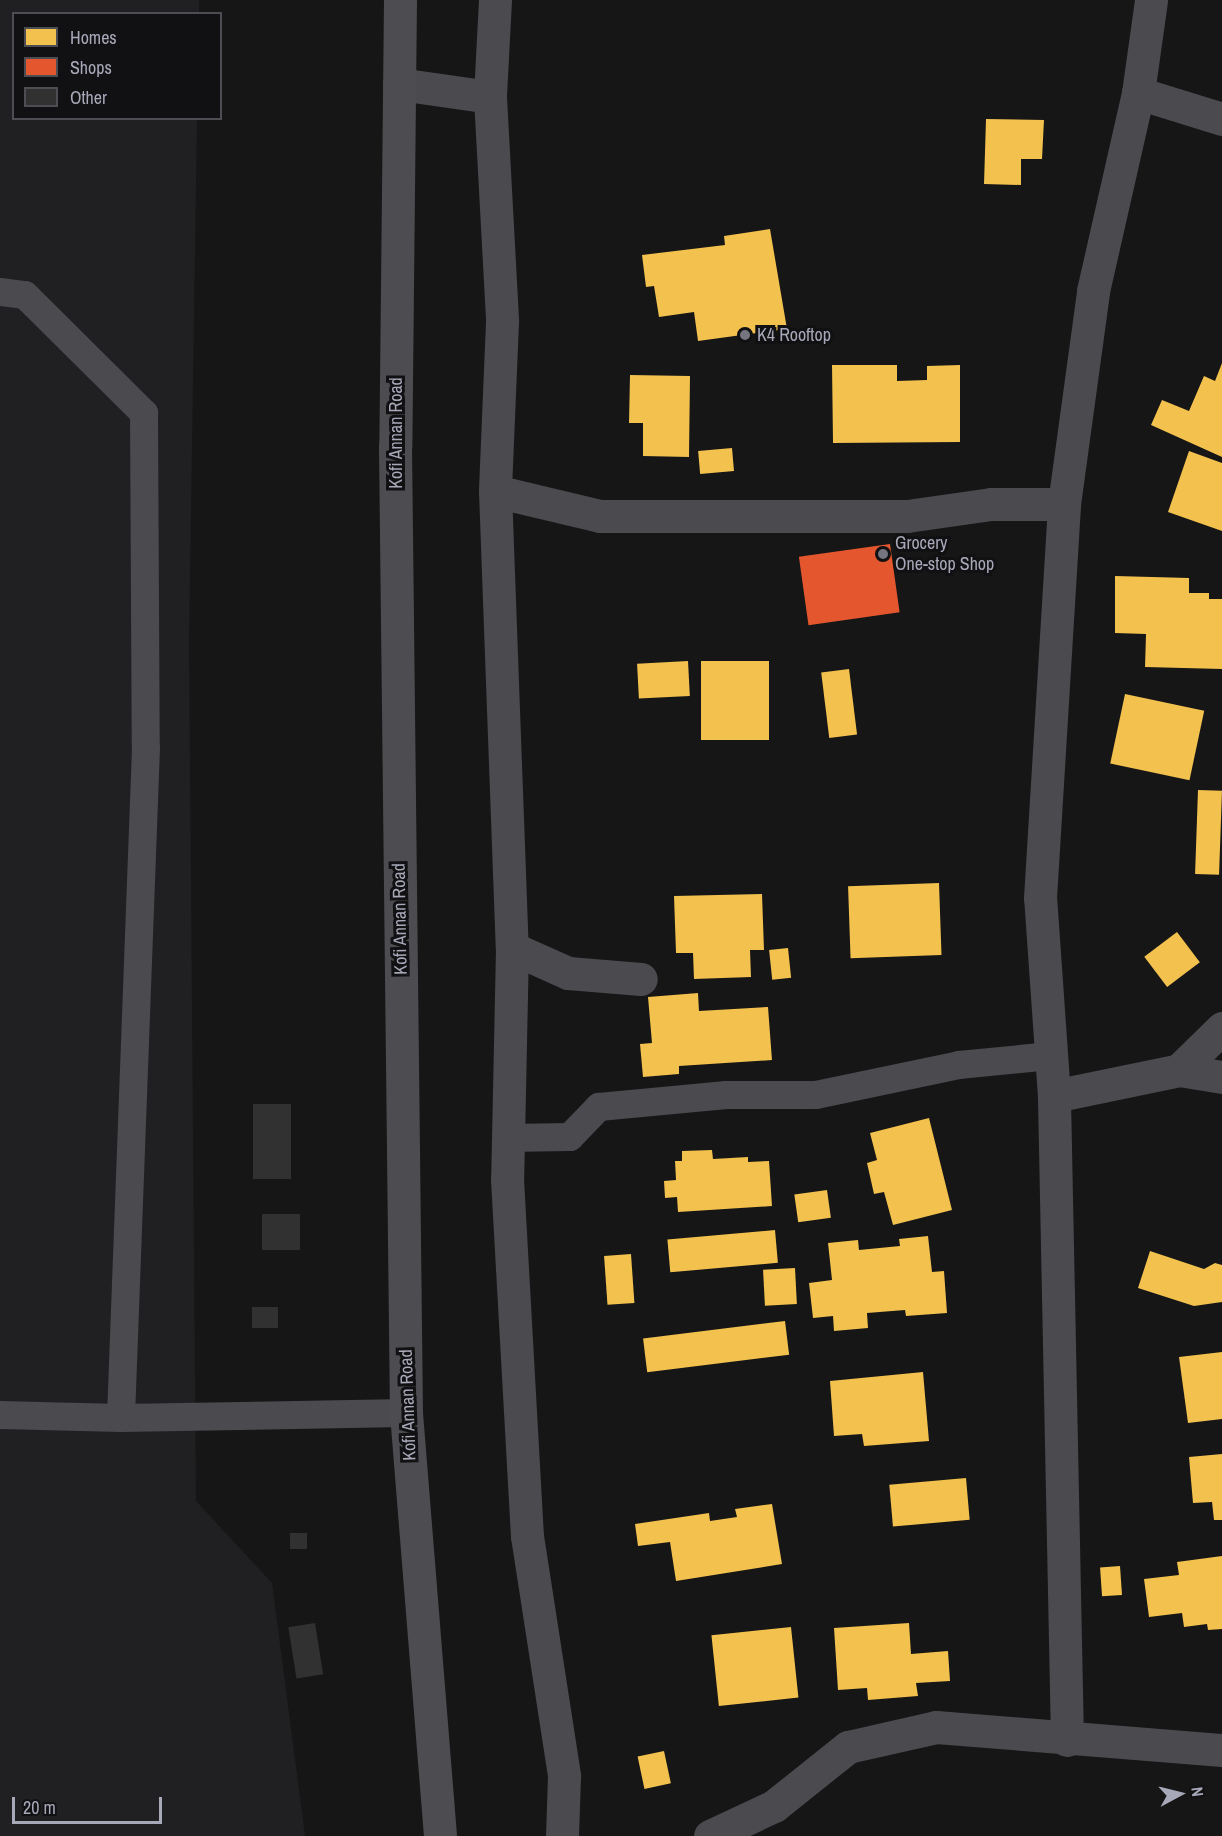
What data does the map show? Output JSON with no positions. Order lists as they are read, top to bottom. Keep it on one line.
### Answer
{"streets":{"main road":["Kofi Annan Road"]},"places":["K4 Rooftop","Grocery One-stop Shop"],"legend":["Homes","Shops","Other"],"scale_bar":"20 m","north":"right"}
